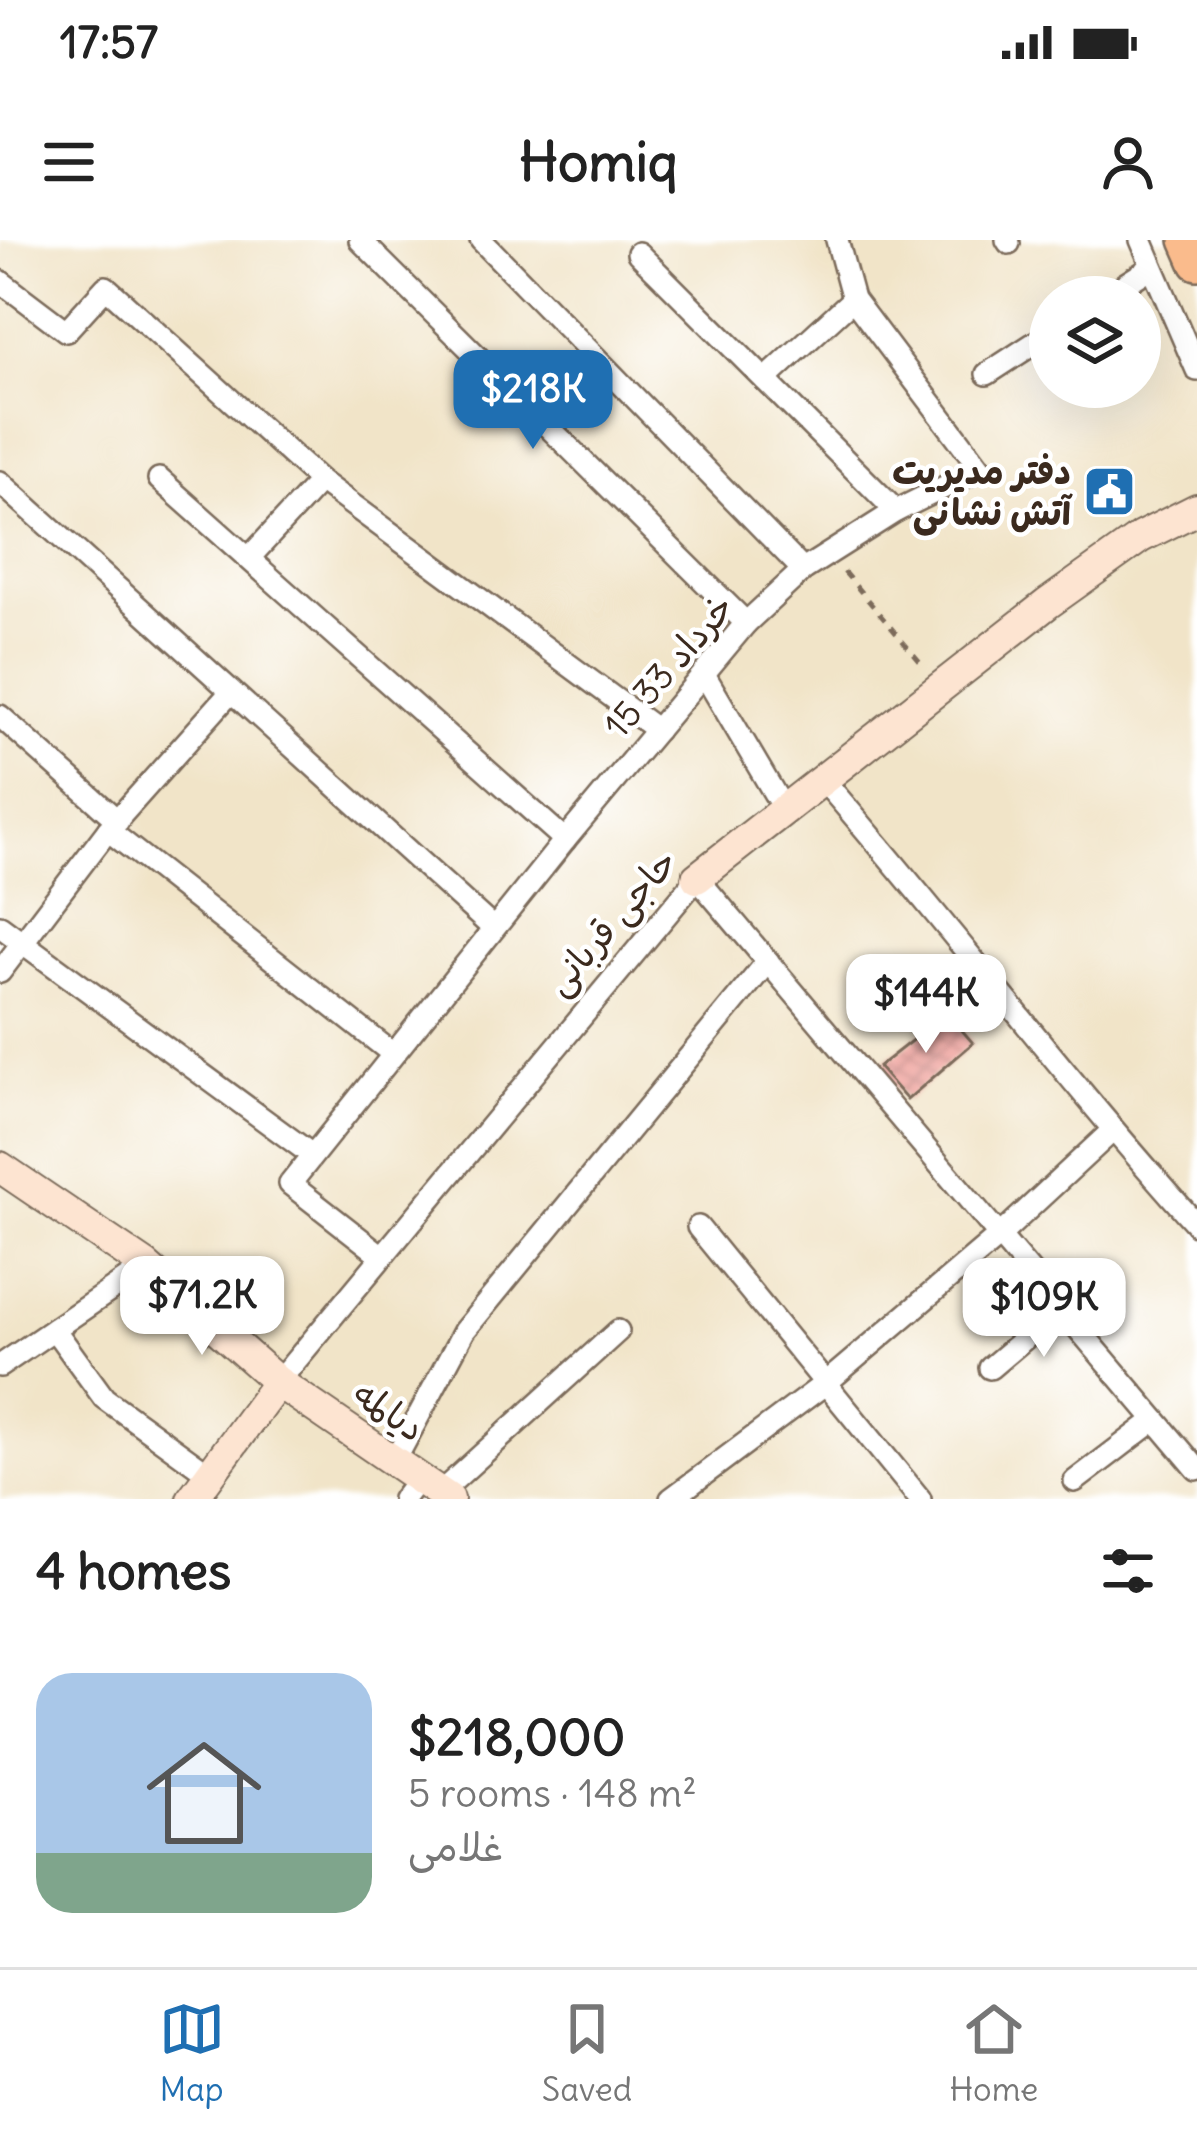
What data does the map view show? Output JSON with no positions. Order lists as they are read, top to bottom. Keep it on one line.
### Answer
{"streets":{"main road":["حاجی قربانی","دیالمه"],"street":["15 خرداد 33"]},"crossings":[["15 خرداد 33","حاجی قربانی"],["حاجی قربانی","دیالمه"]],"places":{"public building":["دفتر مدیریت آتش نشانی"]},"page":{"status":"17:57","header":"Homiq","price":["$218K","$144K","$71.2K","$109K"],"heading":"4 homes","list":[{"name":"$218,000","note":"5 rooms · 148 m² · غلامی"}],"tabs":["Map","Saved","Home"]}}
